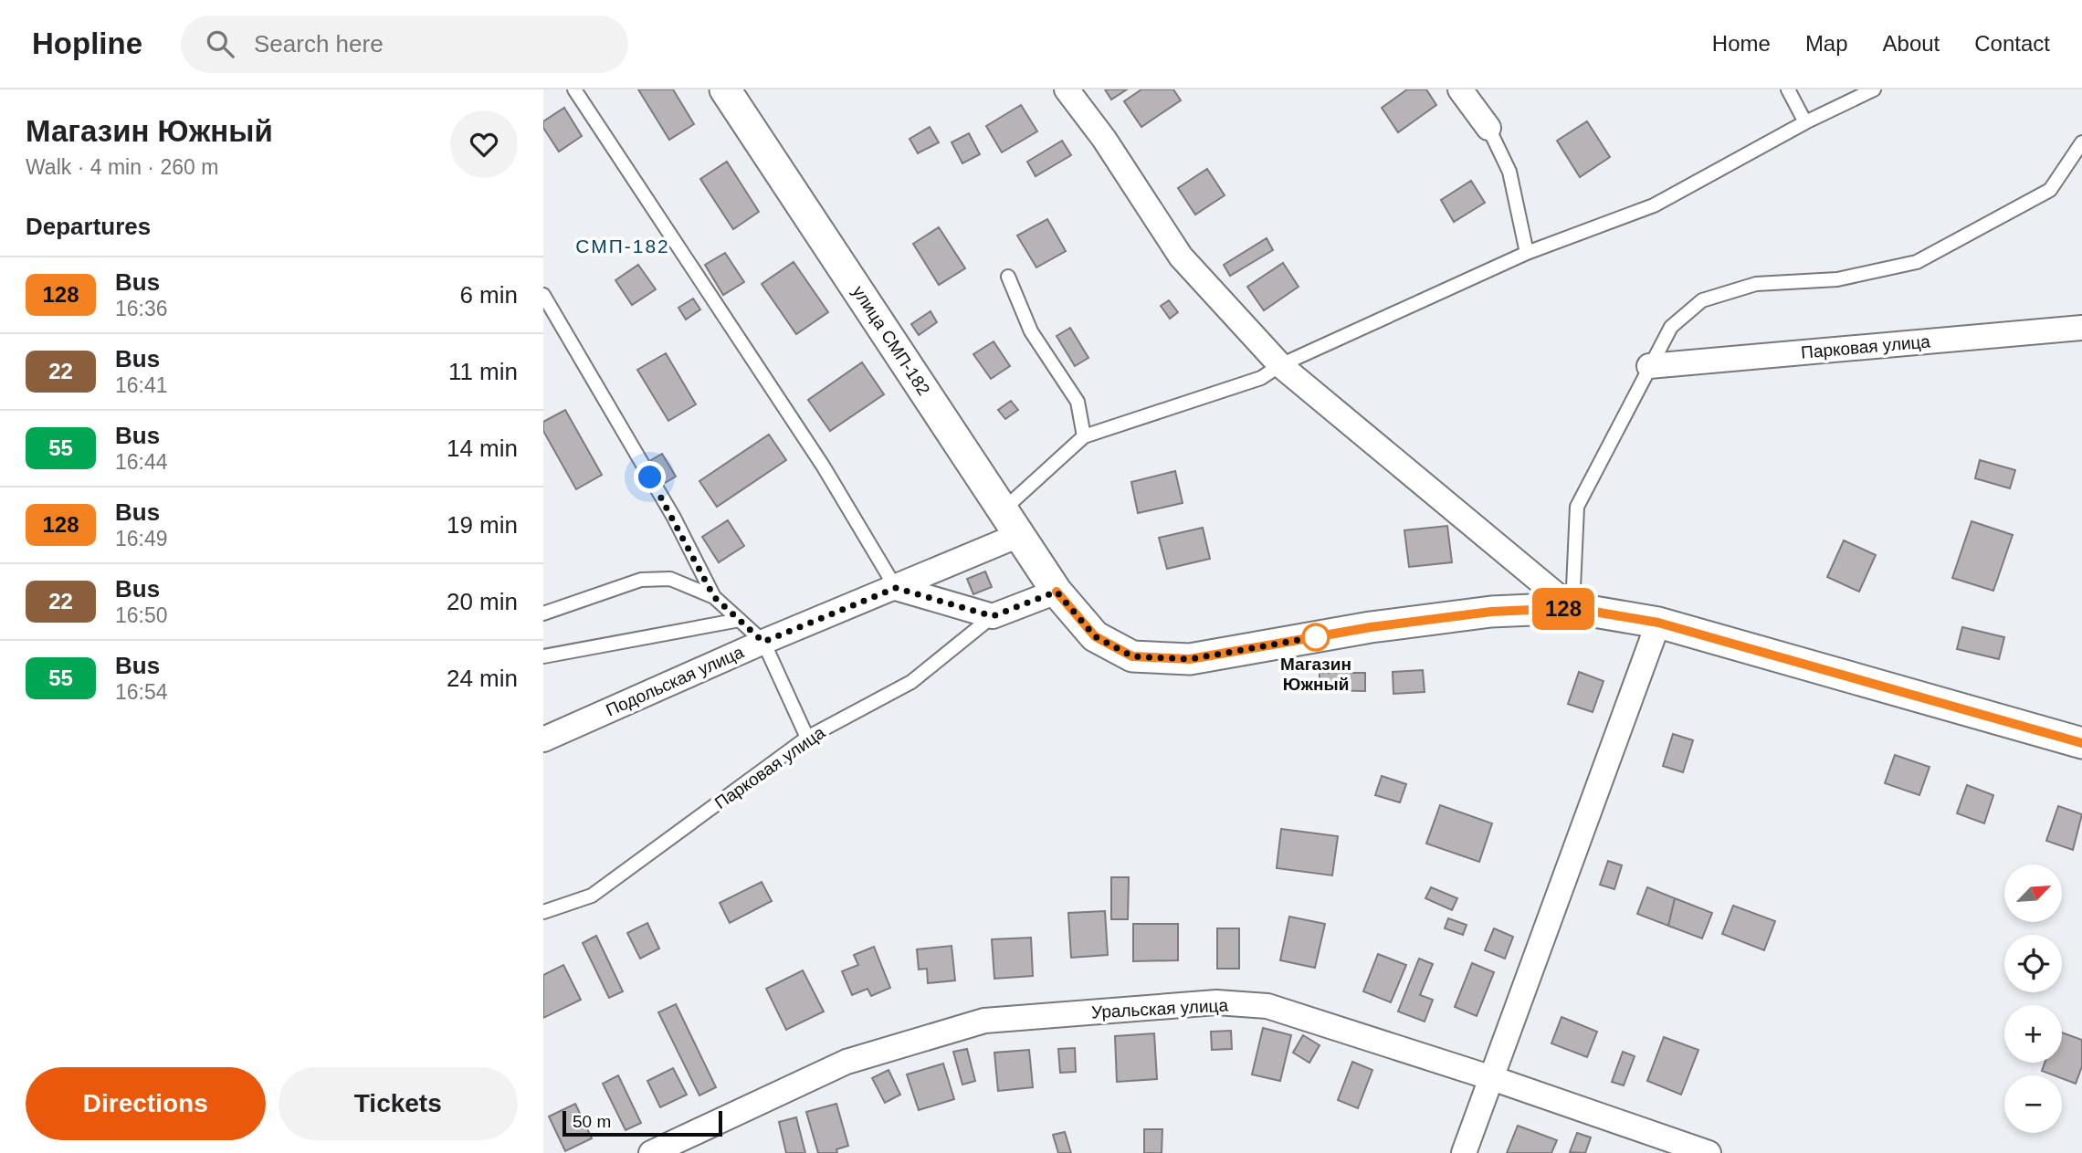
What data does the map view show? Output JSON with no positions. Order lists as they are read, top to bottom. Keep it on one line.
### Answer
{"streets":{"street":["улица СМП-182","Парковая улица","Подольская улица","Уральская улица"]},"crossings":[["улица СМП-182","Подольская улица"]],"districts":["СМП-182"],"places":["Магазин Южный"],"lines":["bus line 128"],"scale_bar":"50 m","north":"top right","page":{"header":"Hopline","search":"Search here","nav":["Home","Map","About","Contact"],"heading":[["Магазин Южный","Walk · 4 min · 260 m"],"Departures"],"on_map":"128","list":[{"mark":"128","name":"Bus","note":"16:36","value":"6 min"},{"mark":"22","name":"Bus","note":"16:41","value":"11 min"},{"mark":"55","name":"Bus","note":"16:44","value":"14 min"},{"mark":"128","name":"Bus","note":"16:49","value":"19 min"},{"mark":"22","name":"Bus","note":"16:50","value":"20 min"},{"mark":"55","name":"Bus","note":"16:54","value":"24 min"}],"map_buttons":["+","−"],"buttons":["Directions","Tickets"],"scale":"50 m"}}
